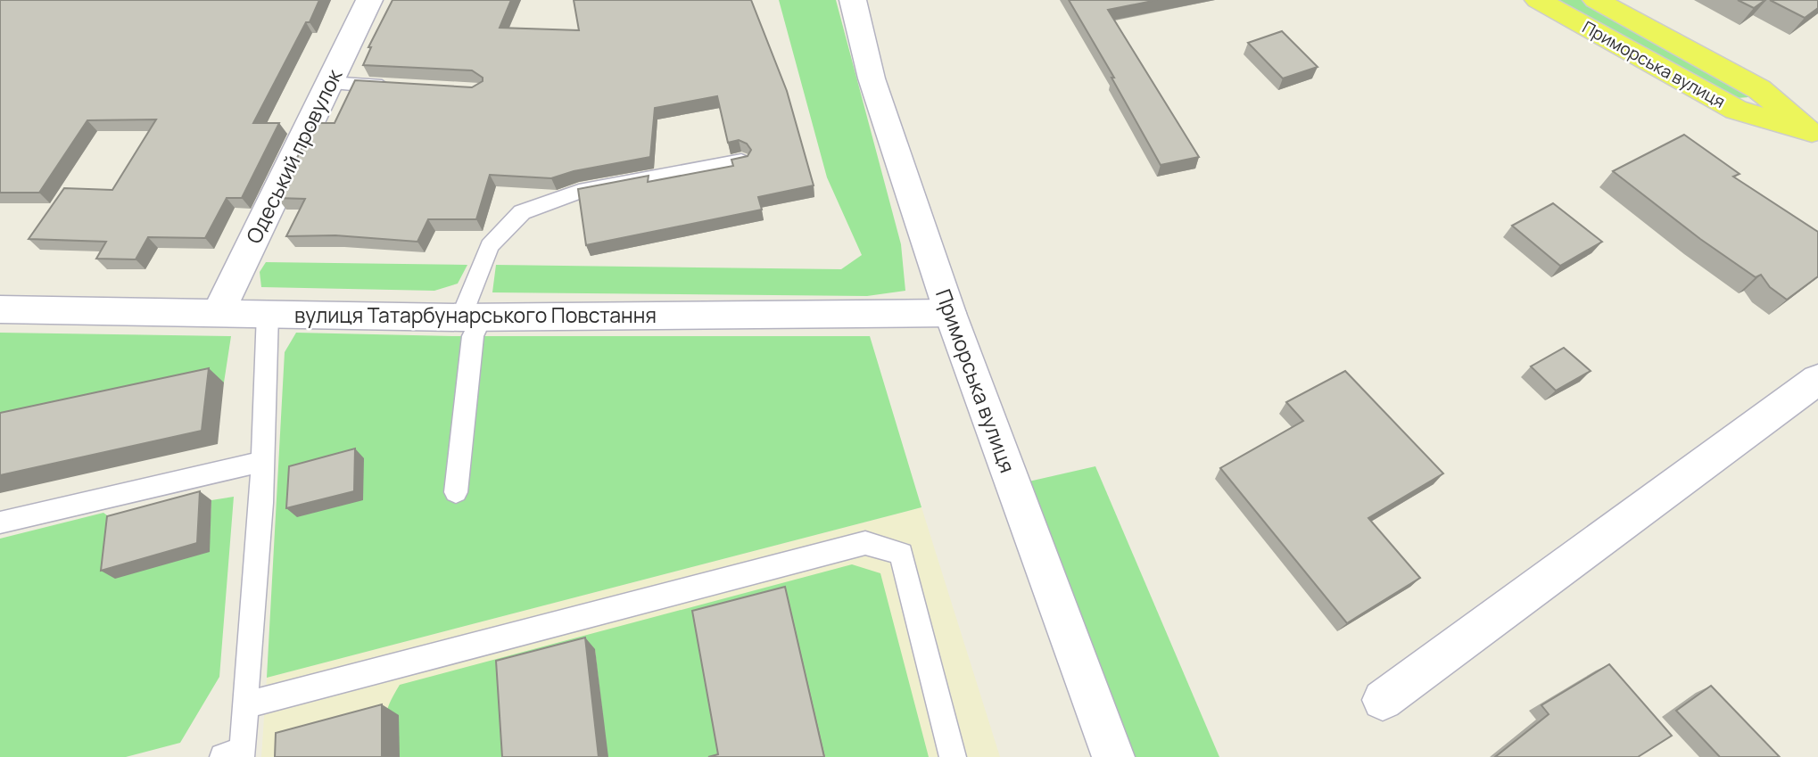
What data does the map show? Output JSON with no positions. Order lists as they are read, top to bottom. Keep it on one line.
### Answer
{"streets":{"main road":["Приморська вулиця"],"street":["Одеський провулок","вулиця Татарбунарського Повстання"]},"crossings":[["Приморська вулиця","вулиця Татарбунарського Повстання"],["Одеський провулок","вулиця Татарбунарського Повстання"]]}
